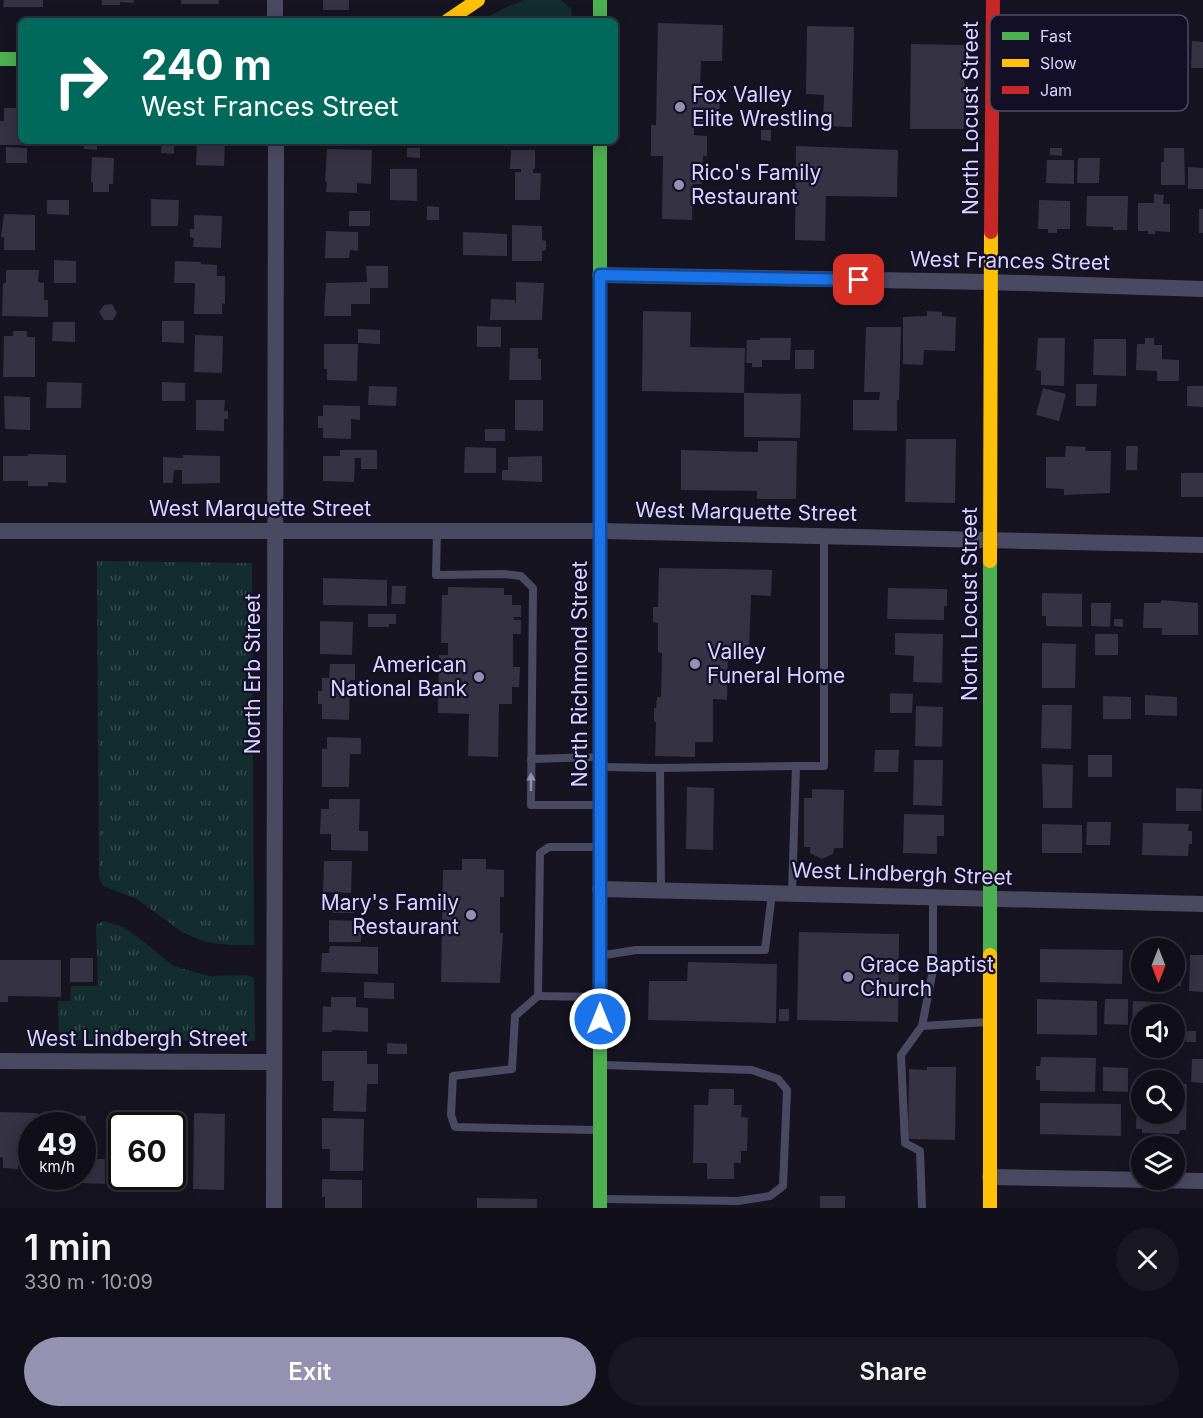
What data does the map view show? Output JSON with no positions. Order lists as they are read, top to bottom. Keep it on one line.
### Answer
{"streets":{"street":["North Locust Street","West Frances Street","West Marquette Street","North Erb Street","North Richmond Street","West Lindbergh Street"]},"crossings":[["North Locust Street","West Frances Street"],["North Locust Street","West Marquette Street"],["North Locust Street","West Lindbergh Street"],["West Frances Street","North Richmond Street"],["West Marquette Street","North Erb Street"],["West Marquette Street","North Richmond Street"],["North Erb Street","West Lindbergh Street"],["North Richmond Street","West Lindbergh Street"]],"places":["Fox Valley Elite Wrestling","Rico's Family Restaurant","Valley Funeral Home","American National Bank","Mary's Family Restaurant","Grace Baptist Church"],"legend":["Fast","Slow","Jam"],"north":"bottom","page":{"turn":["240 m","West Frances Street"],"speed":"49 km/h","limit":"60","heading":["1 min","330 m · 10:09"],"buttons":["Exit","Share"]}}
